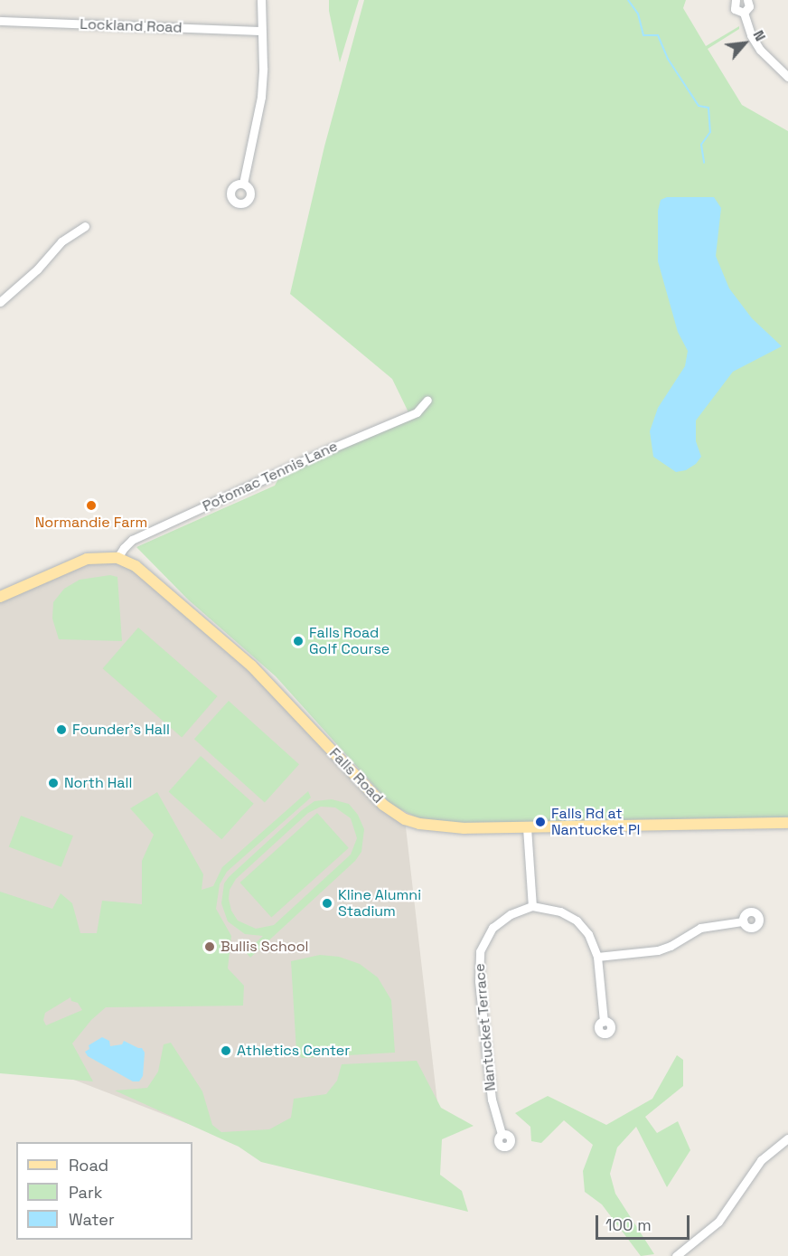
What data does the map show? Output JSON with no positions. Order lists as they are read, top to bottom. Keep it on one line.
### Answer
{"streets":{"main road":["Falls Road"],"street":["Lockland Road","Potomac Tennis Lane","Nantucket Terrace"]},"crossings":[["Potomac Tennis Lane","Falls Road"]],"places":["Normandie Farm","Falls Road Golf Course","Founder's Hall","North Hall","Falls Rd at Nantucket Pl","Kline Alumni Stadium","Bullis School","Athletics Center"],"legend":["Road","Park","Water"],"scale_bar":"100 m","north":"top right"}
